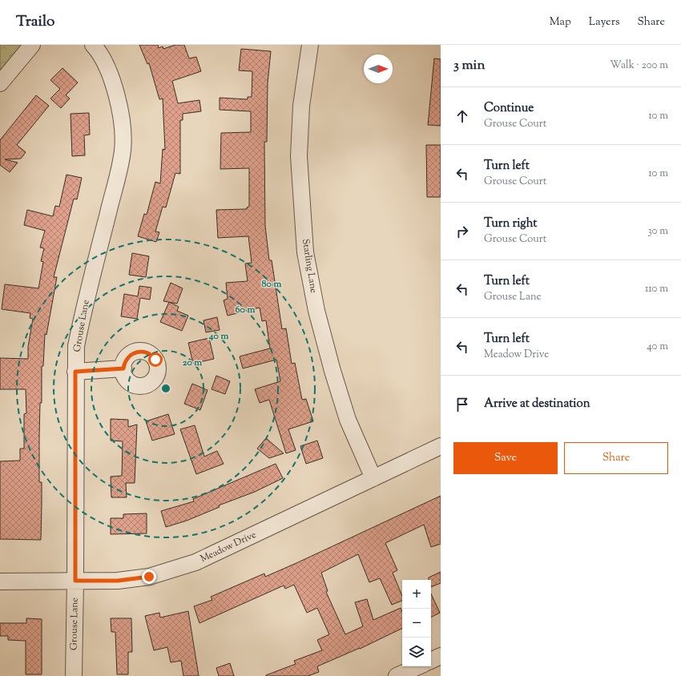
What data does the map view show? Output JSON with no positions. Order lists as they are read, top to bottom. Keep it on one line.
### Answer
{"streets":{"street":["Starling Lane","Grouse Lane","Meadow Drive"]},"crossings":[["Starling Lane","Meadow Drive"],["Grouse Lane","Meadow Drive"]],"north":"right","page":{"header":"Trailo","nav":["Map","Layers","Share"],"heading":["3 min","Walk · 200 m"],"list":[["Continue","Grouse Court","10 m"],["Turn left","Grouse Court","10 m"],["Turn right","Grouse Court","30 m"],["Turn left","Grouse Lane","110 m"],["Turn left","Meadow Drive","40 m"],"Arrive at destination"],"buttons":["Save","Share"],"map_buttons":["+","−"]},"rings":["80 m","60 m","40 m","20 m"]}
